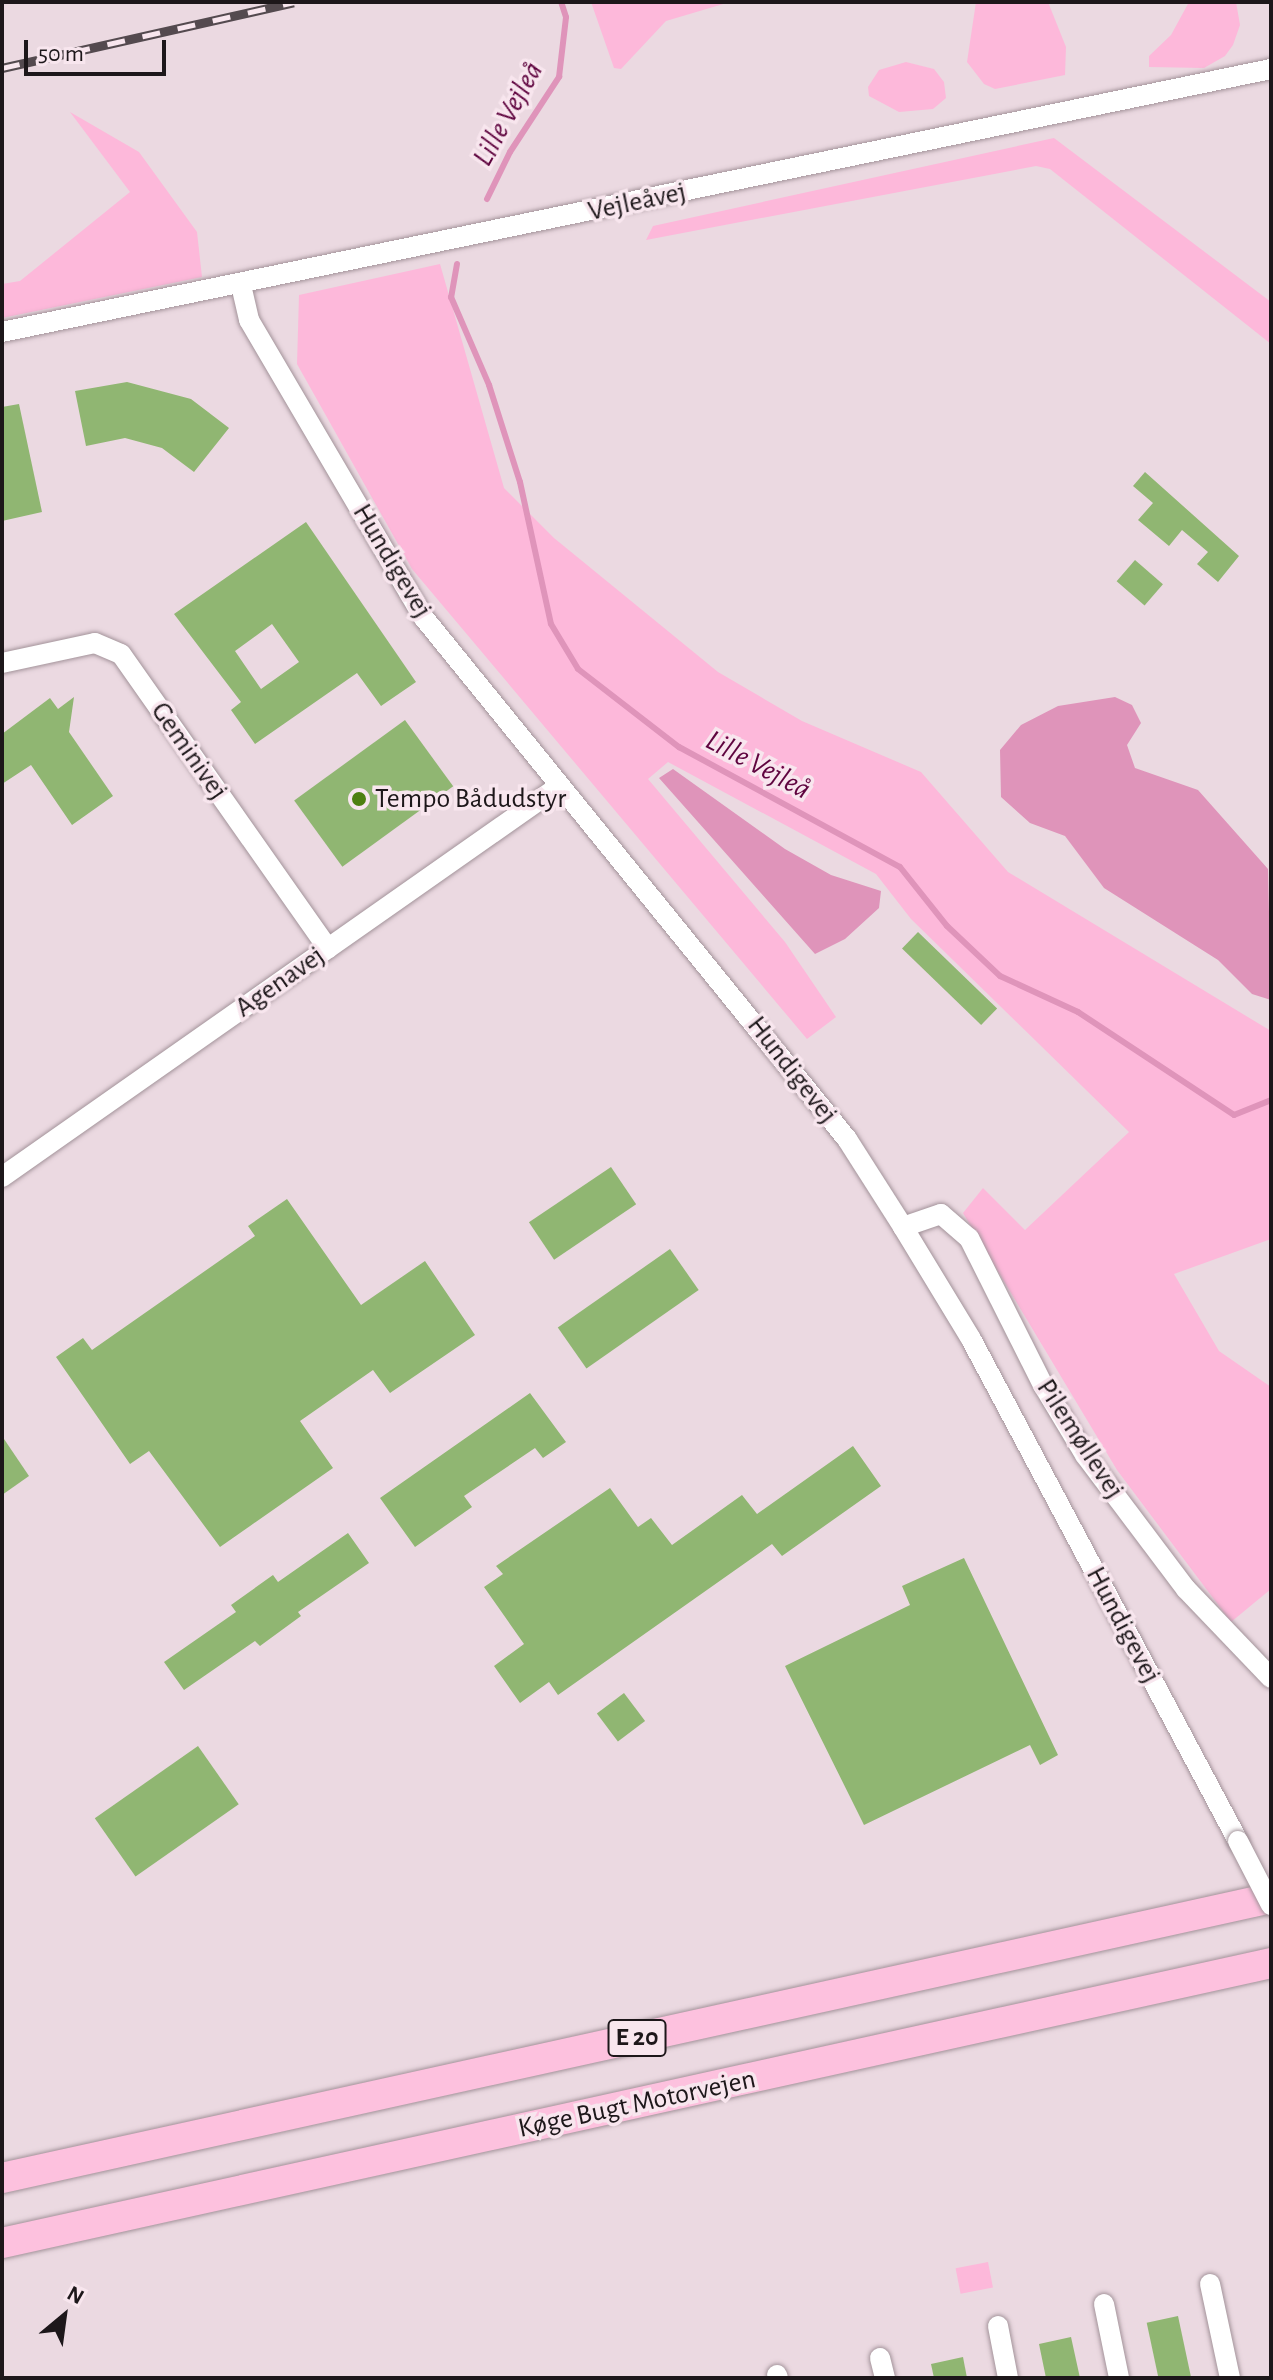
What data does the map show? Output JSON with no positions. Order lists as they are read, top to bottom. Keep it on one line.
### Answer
{"streets":{"highway":["E 20","Køge Bugt Motorvejen"],"street":["Vejleåvej","Hundigevej","Geminivej","Agenavej","Pilemøllevej"]},"crossings":[["Vejleåvej","Hundigevej"],["Hundigevej","Agenavej"],["Hundigevej","Pilemøllevej"],["Geminivej","Agenavej"]],"water":["Lille Vejleå"],"places":["Tempo Bådudstyr"],"scale_bar":"50 m","north":"top right"}
